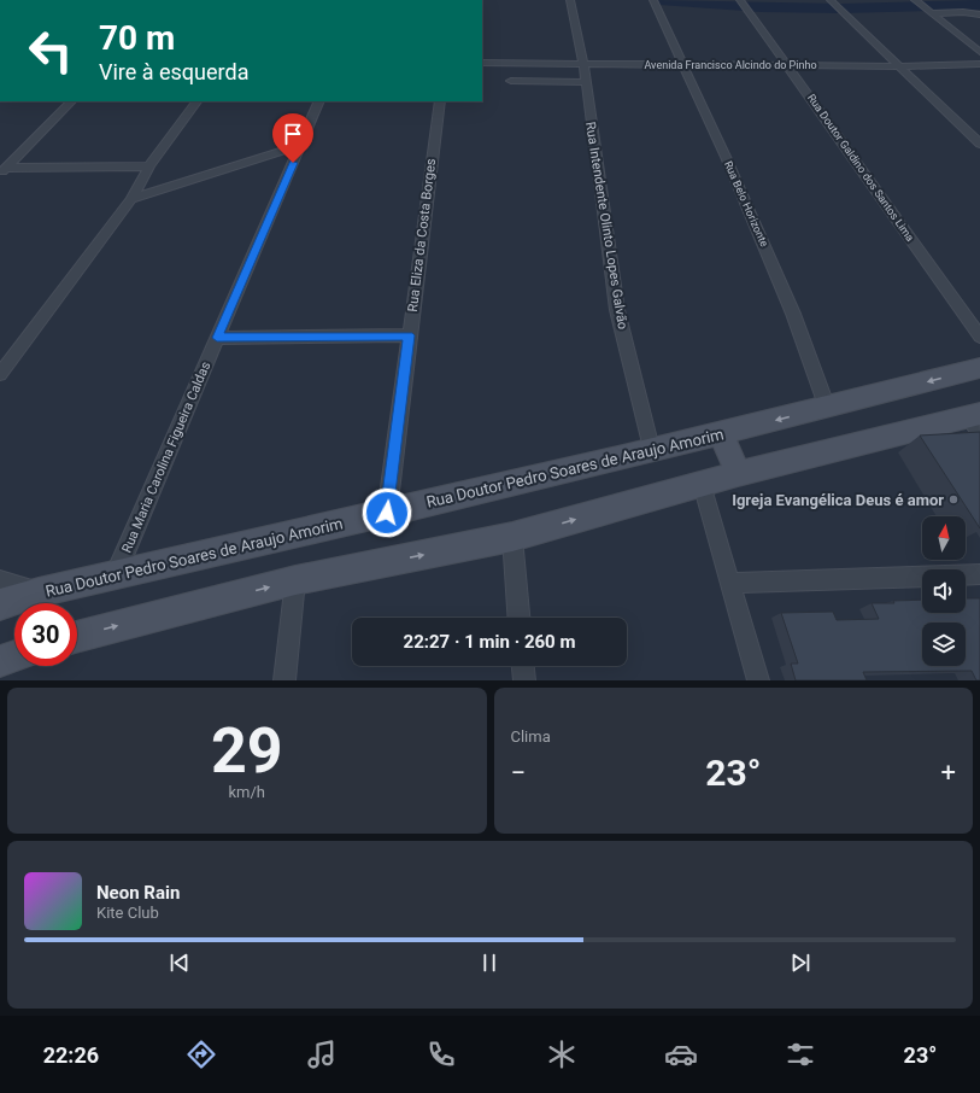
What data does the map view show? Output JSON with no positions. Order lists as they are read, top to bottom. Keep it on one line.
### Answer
{"streets":{"street":["Avenida Francisco Alcindo do Pinho","Rua Doutor Galdino dos Santos Lima","Rua Belo Horizonte","Rua Intendente Olinto Lopes Galvão","Rua Eliza da Costa Borges","Rua Maria Carolina Figueira Caldas","Rua Doutor Pedro Soares de Araujo Amorim"]},"crossings":[["Avenida Francisco Alcindo do Pinho","Rua Doutor Galdino dos Santos Lima"],["Avenida Francisco Alcindo do Pinho","Rua Belo Horizonte"],["Avenida Francisco Alcindo do Pinho","Rua Intendente Olinto Lopes Galvão"],["Rua Belo Horizonte","Rua Doutor Pedro Soares de Araujo Amorim"],["Rua Intendente Olinto Lopes Galvão","Rua Doutor Pedro Soares de Araujo Amorim"],["Rua Eliza da Costa Borges","Rua Doutor Pedro Soares de Araujo Amorim"],["Rua Maria Carolina Figueira Caldas","Rua Doutor Pedro Soares de Araujo Amorim"]],"places":["Igreja Evangélica Deus é amor"],"north":"top","page":{"turn":["70 m","Vire à esquerda"],"limit":"30","trip":"22:27 · 1 min · 260 m","tile":[["29","km/h"],"Clima"],"heat":["−","23°","+"],"song":["Neon Rain","Kite Club"],"tabs":["22:26","23°"]}}
